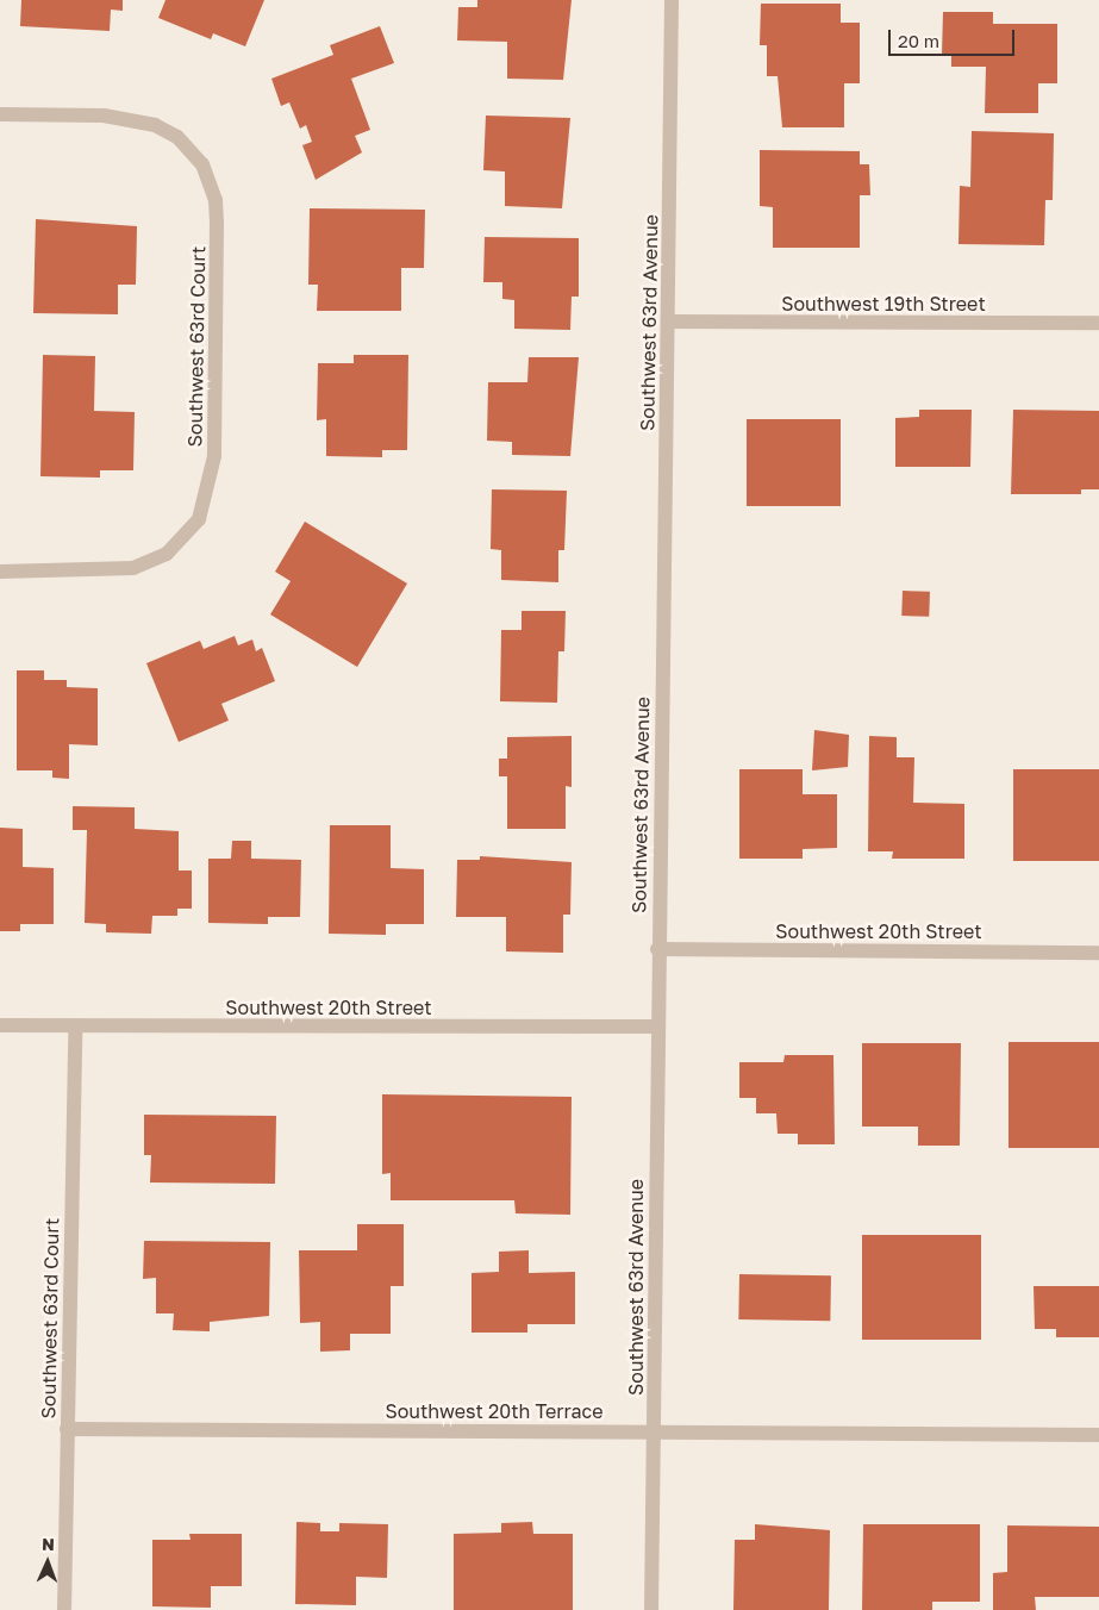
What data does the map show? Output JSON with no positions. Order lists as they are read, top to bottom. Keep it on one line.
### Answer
{"streets":{"street":["Southwest 19th Street","Southwest 63rd Avenue","Southwest 63rd Court","Southwest 20th Street","Southwest 20th Terrace"]},"crossings":[["Southwest 19th Street","Southwest 63rd Avenue"],["Southwest 63rd Avenue","Southwest 20th Street"],["Southwest 63rd Avenue","Southwest 20th Terrace"],["Southwest 63rd Court","Southwest 20th Street"],["Southwest 63rd Court","Southwest 20th Terrace"]],"scale_bar":"20 m","north":"top"}
